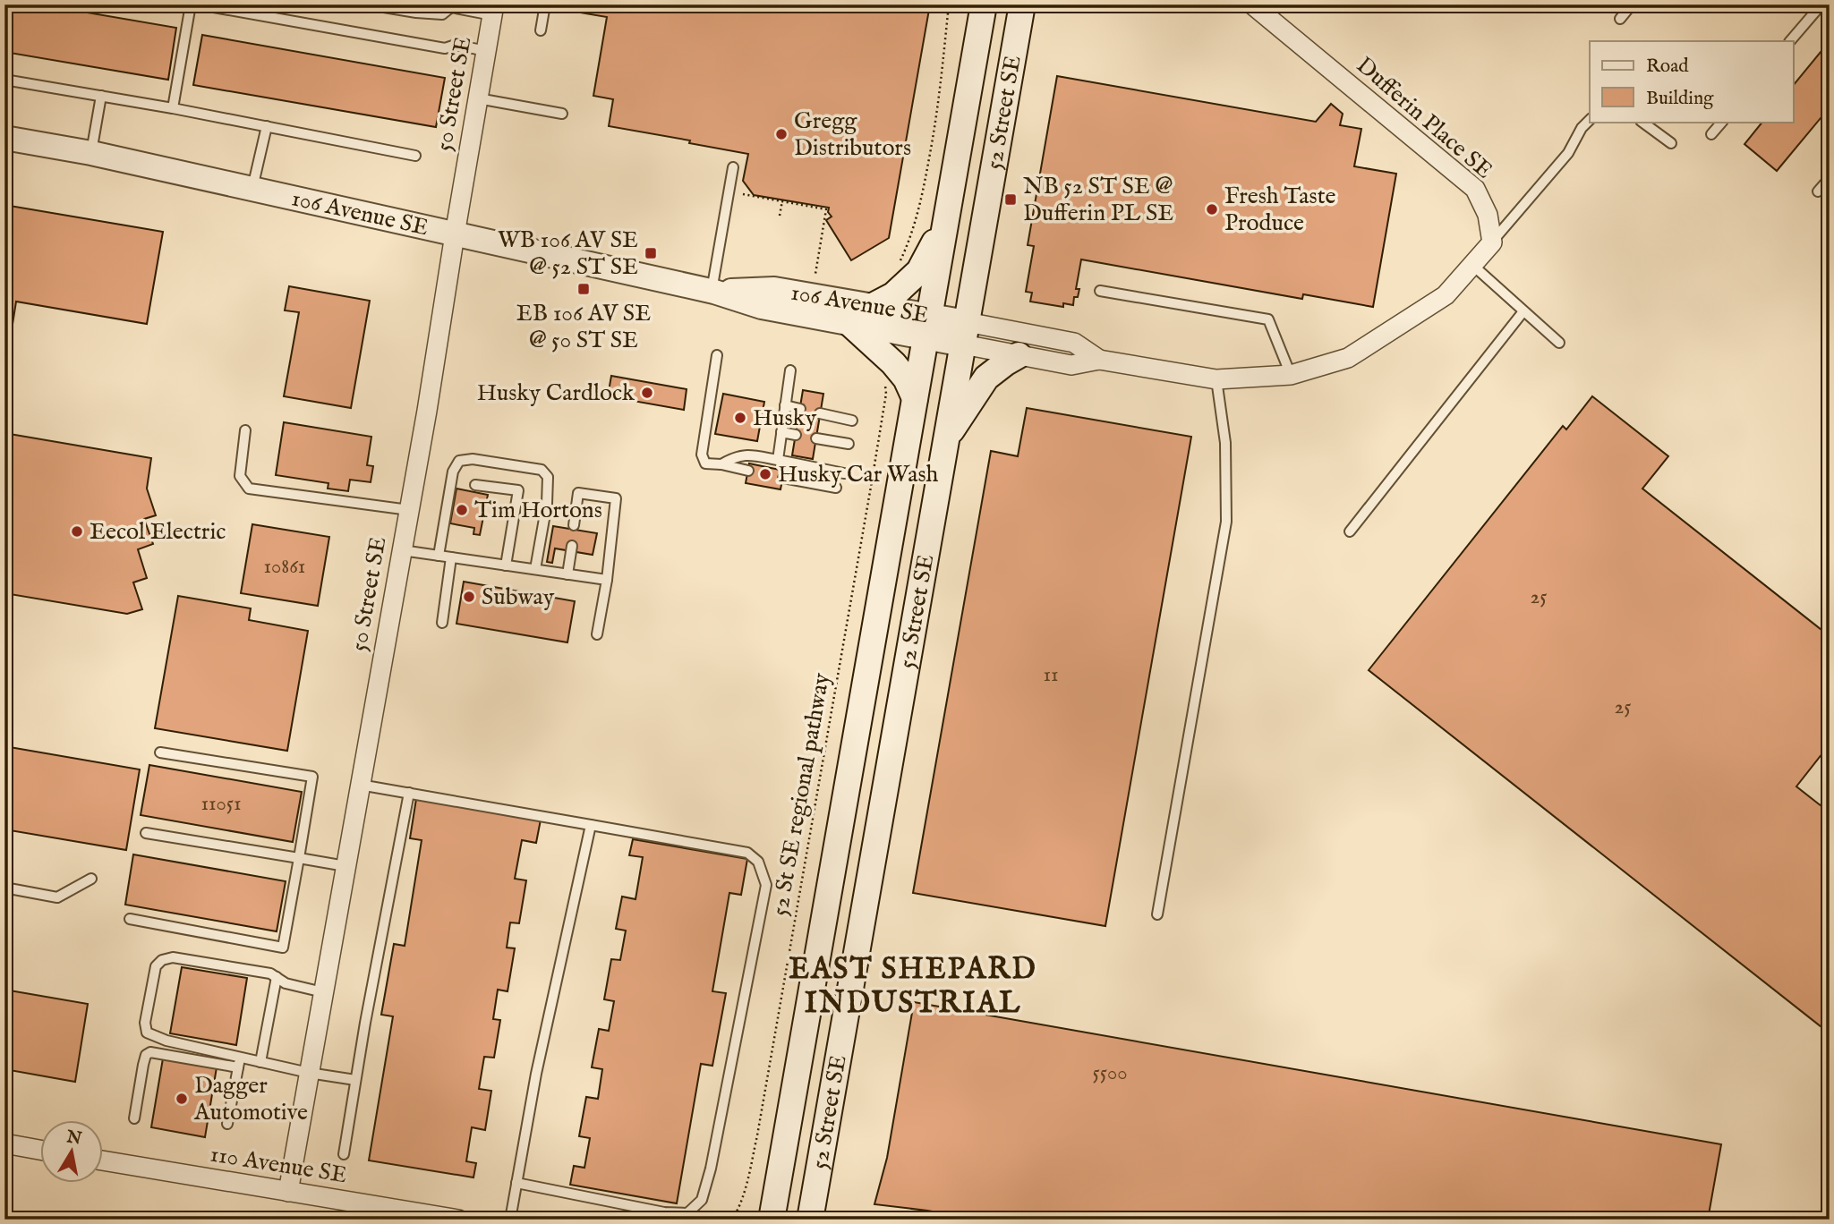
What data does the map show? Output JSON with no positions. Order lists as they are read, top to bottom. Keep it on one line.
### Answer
{"streets":{"main road":["52 Street SE"],"street":["50 Street SE","Dufferin Place SE","106 Avenue SE","110 Avenue SE"],"path":["52 St SE regional pathway"]},"crossings":[["50 Street SE","106 Avenue SE"],["50 Street SE","110 Avenue SE"],["52 Street SE","106 Avenue SE"]],"districts":["EAST SHEPARD INDUSTRIAL"],"places":{"other":["Gregg Distributors","Fresh Taste Produce","Husky Cardlock","Husky","Husky Car Wash","Tim Hortons","Eecol Electric","Subway","Dagger Automotive"],"transit":["NB 52 ST SE @ Dufferin PL SE","WB 106 AV SE @ 52 ST SE","EB 106 AV SE @ 50 ST SE"]},"house_numbers":["10861","25","11","25","11051","5500"],"legend":["Road","Building"],"north":"top"}
